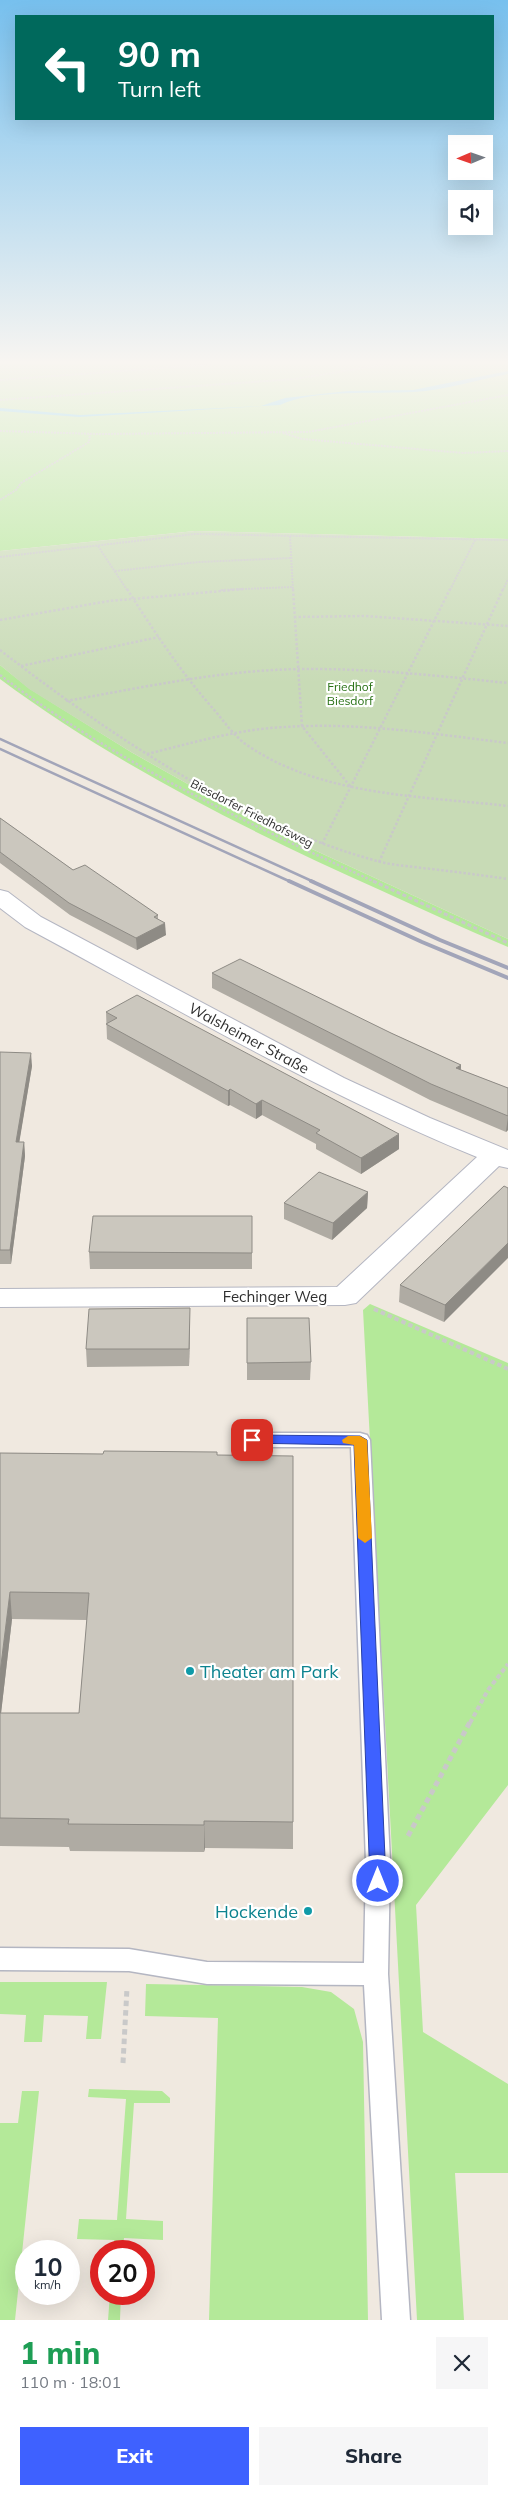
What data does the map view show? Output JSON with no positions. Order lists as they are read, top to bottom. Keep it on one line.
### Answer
{"streets":{"street":["Walsheimer Straße","Fechinger Weg"],"path":["Biesdorfer Friedhofsweg"]},"crossings":[["Walsheimer Straße","Fechinger Weg"]],"parks":["Friedhof Biesdorf"],"places":["Theater am Park","Hockende"],"north":"left","page":{"turn":["90 m","Turn left"],"speed":"10 km/h","limit":"20","heading":["1 min","110 m · 18:01"],"buttons":["Exit","Share"]}}
